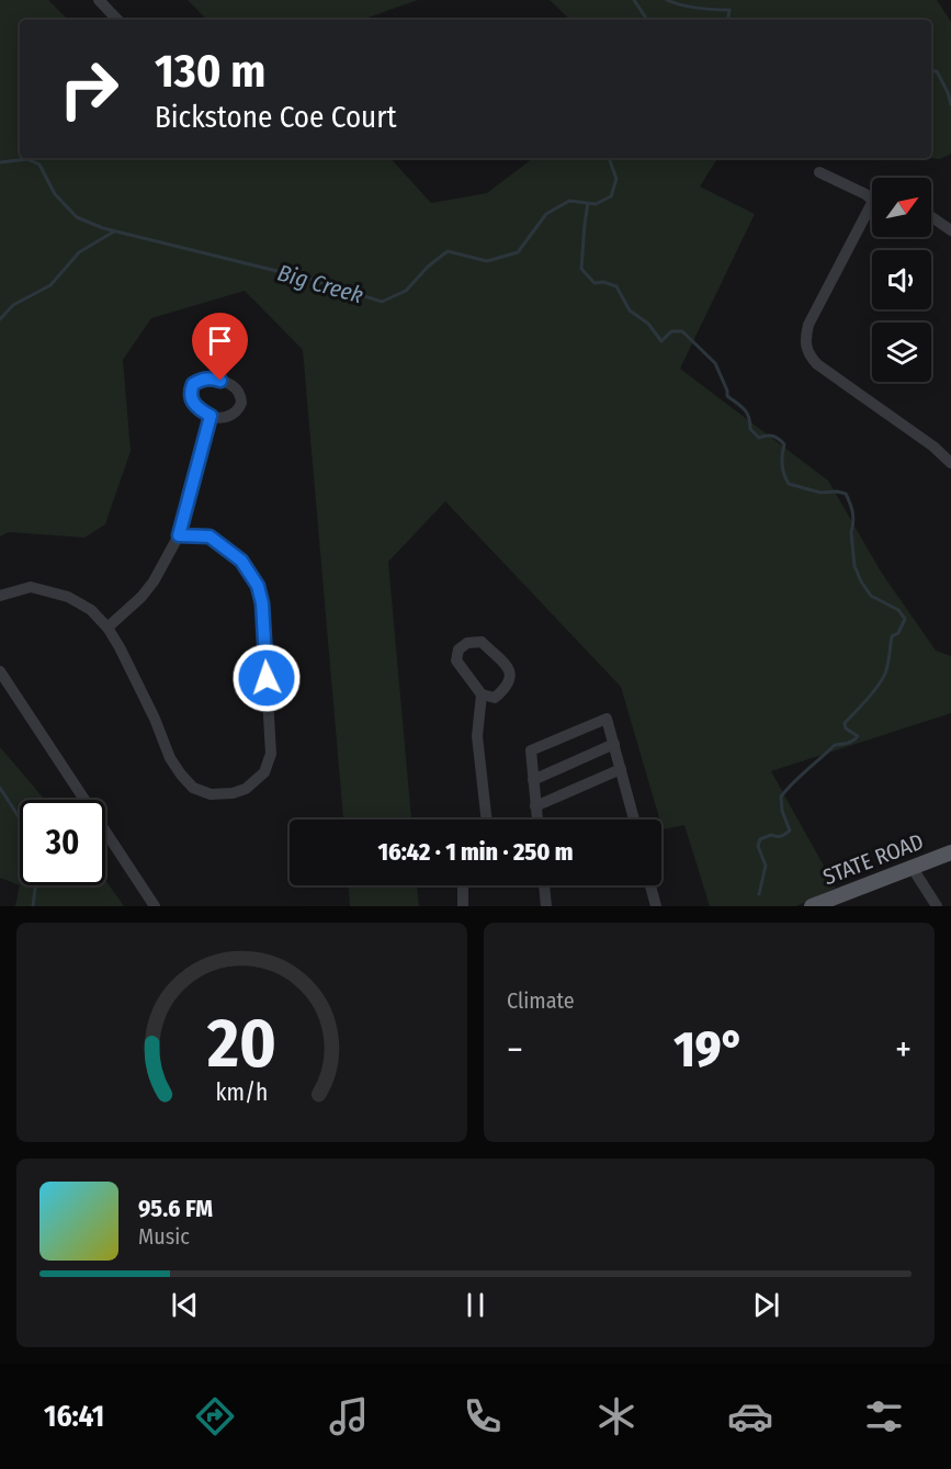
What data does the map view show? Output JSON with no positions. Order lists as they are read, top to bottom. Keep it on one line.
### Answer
{"streets":{"main road":["STATE ROAD"]},"water":["Big Creek"],"north":"top right","page":{"turn":["130 m","Bickstone Coe Court"],"limit":"30","trip":"16:42 · 1 min · 250 m","tile":"Climate","heat":["−","19°","+"],"song":["95.6 FM","Music"],"tabs":"16:41","gauge":["20","km/h"]}}
